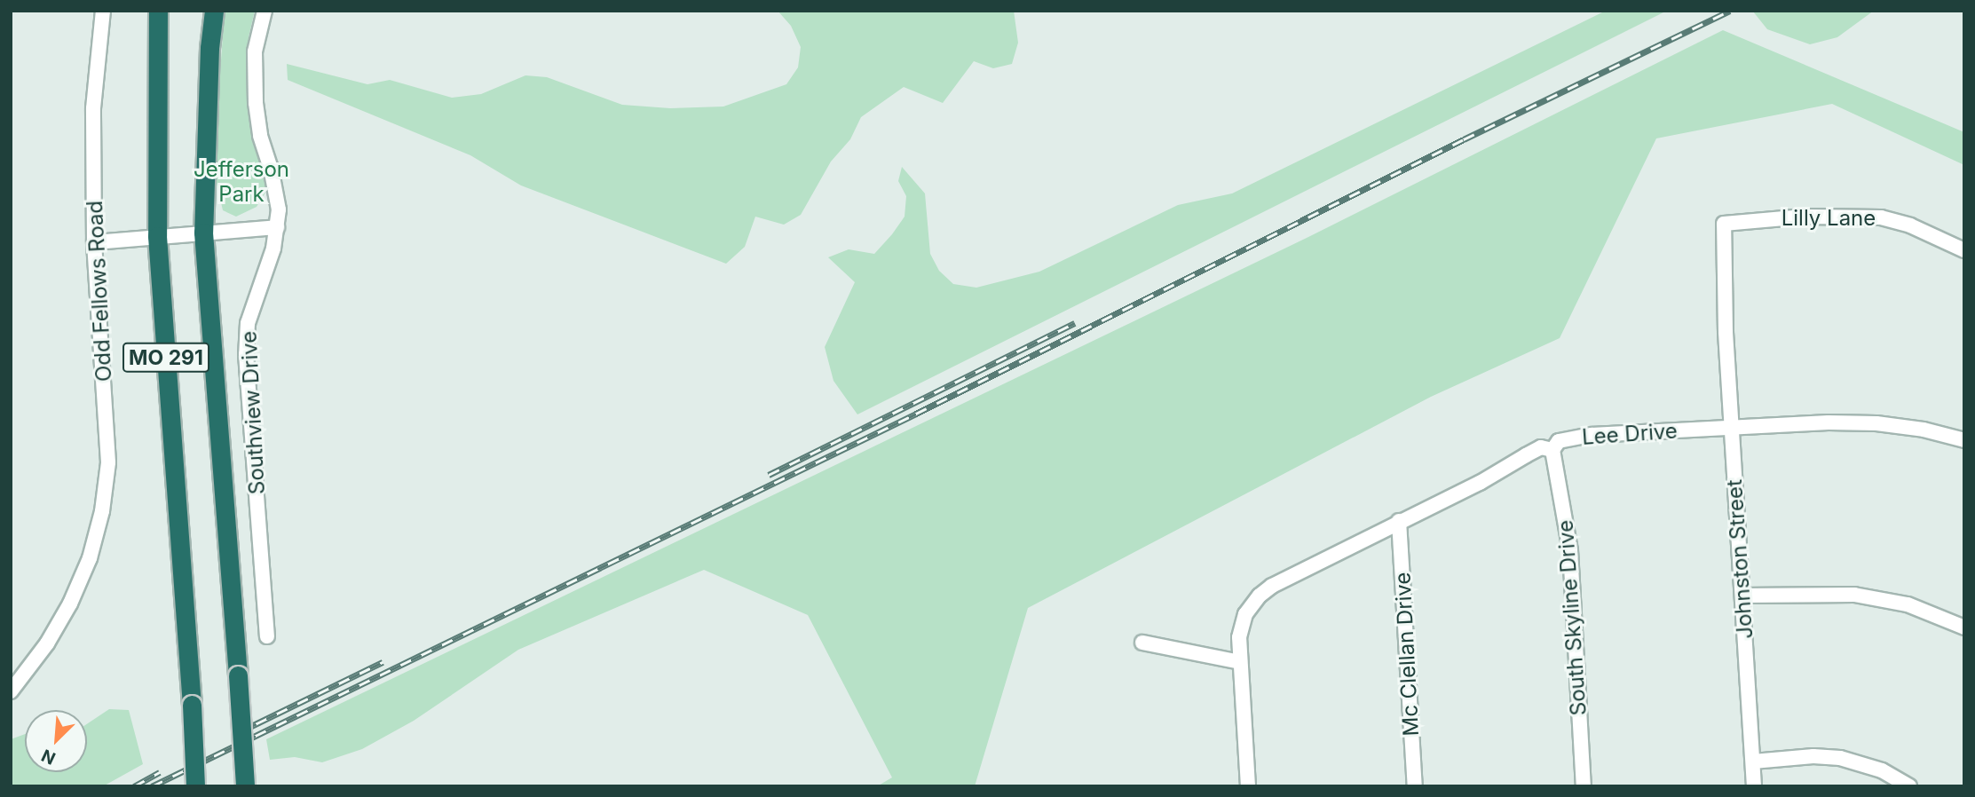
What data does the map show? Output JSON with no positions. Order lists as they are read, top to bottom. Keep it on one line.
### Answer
{"streets":{"highway":["MO 291"],"street":["Lilly Lane","Odd Fellows Road","Southview Drive","Lee Drive","Johnston Street","South Skyline Drive","Mc Clellan Drive"]},"crossings":[["Lilly Lane","Johnston Street"],["Lee Drive","Johnston Street"],["Lee Drive","South Skyline Drive"],["Lee Drive","Mc Clellan Drive"]],"parks":["Jefferson Park"],"north":"bottom left"}
